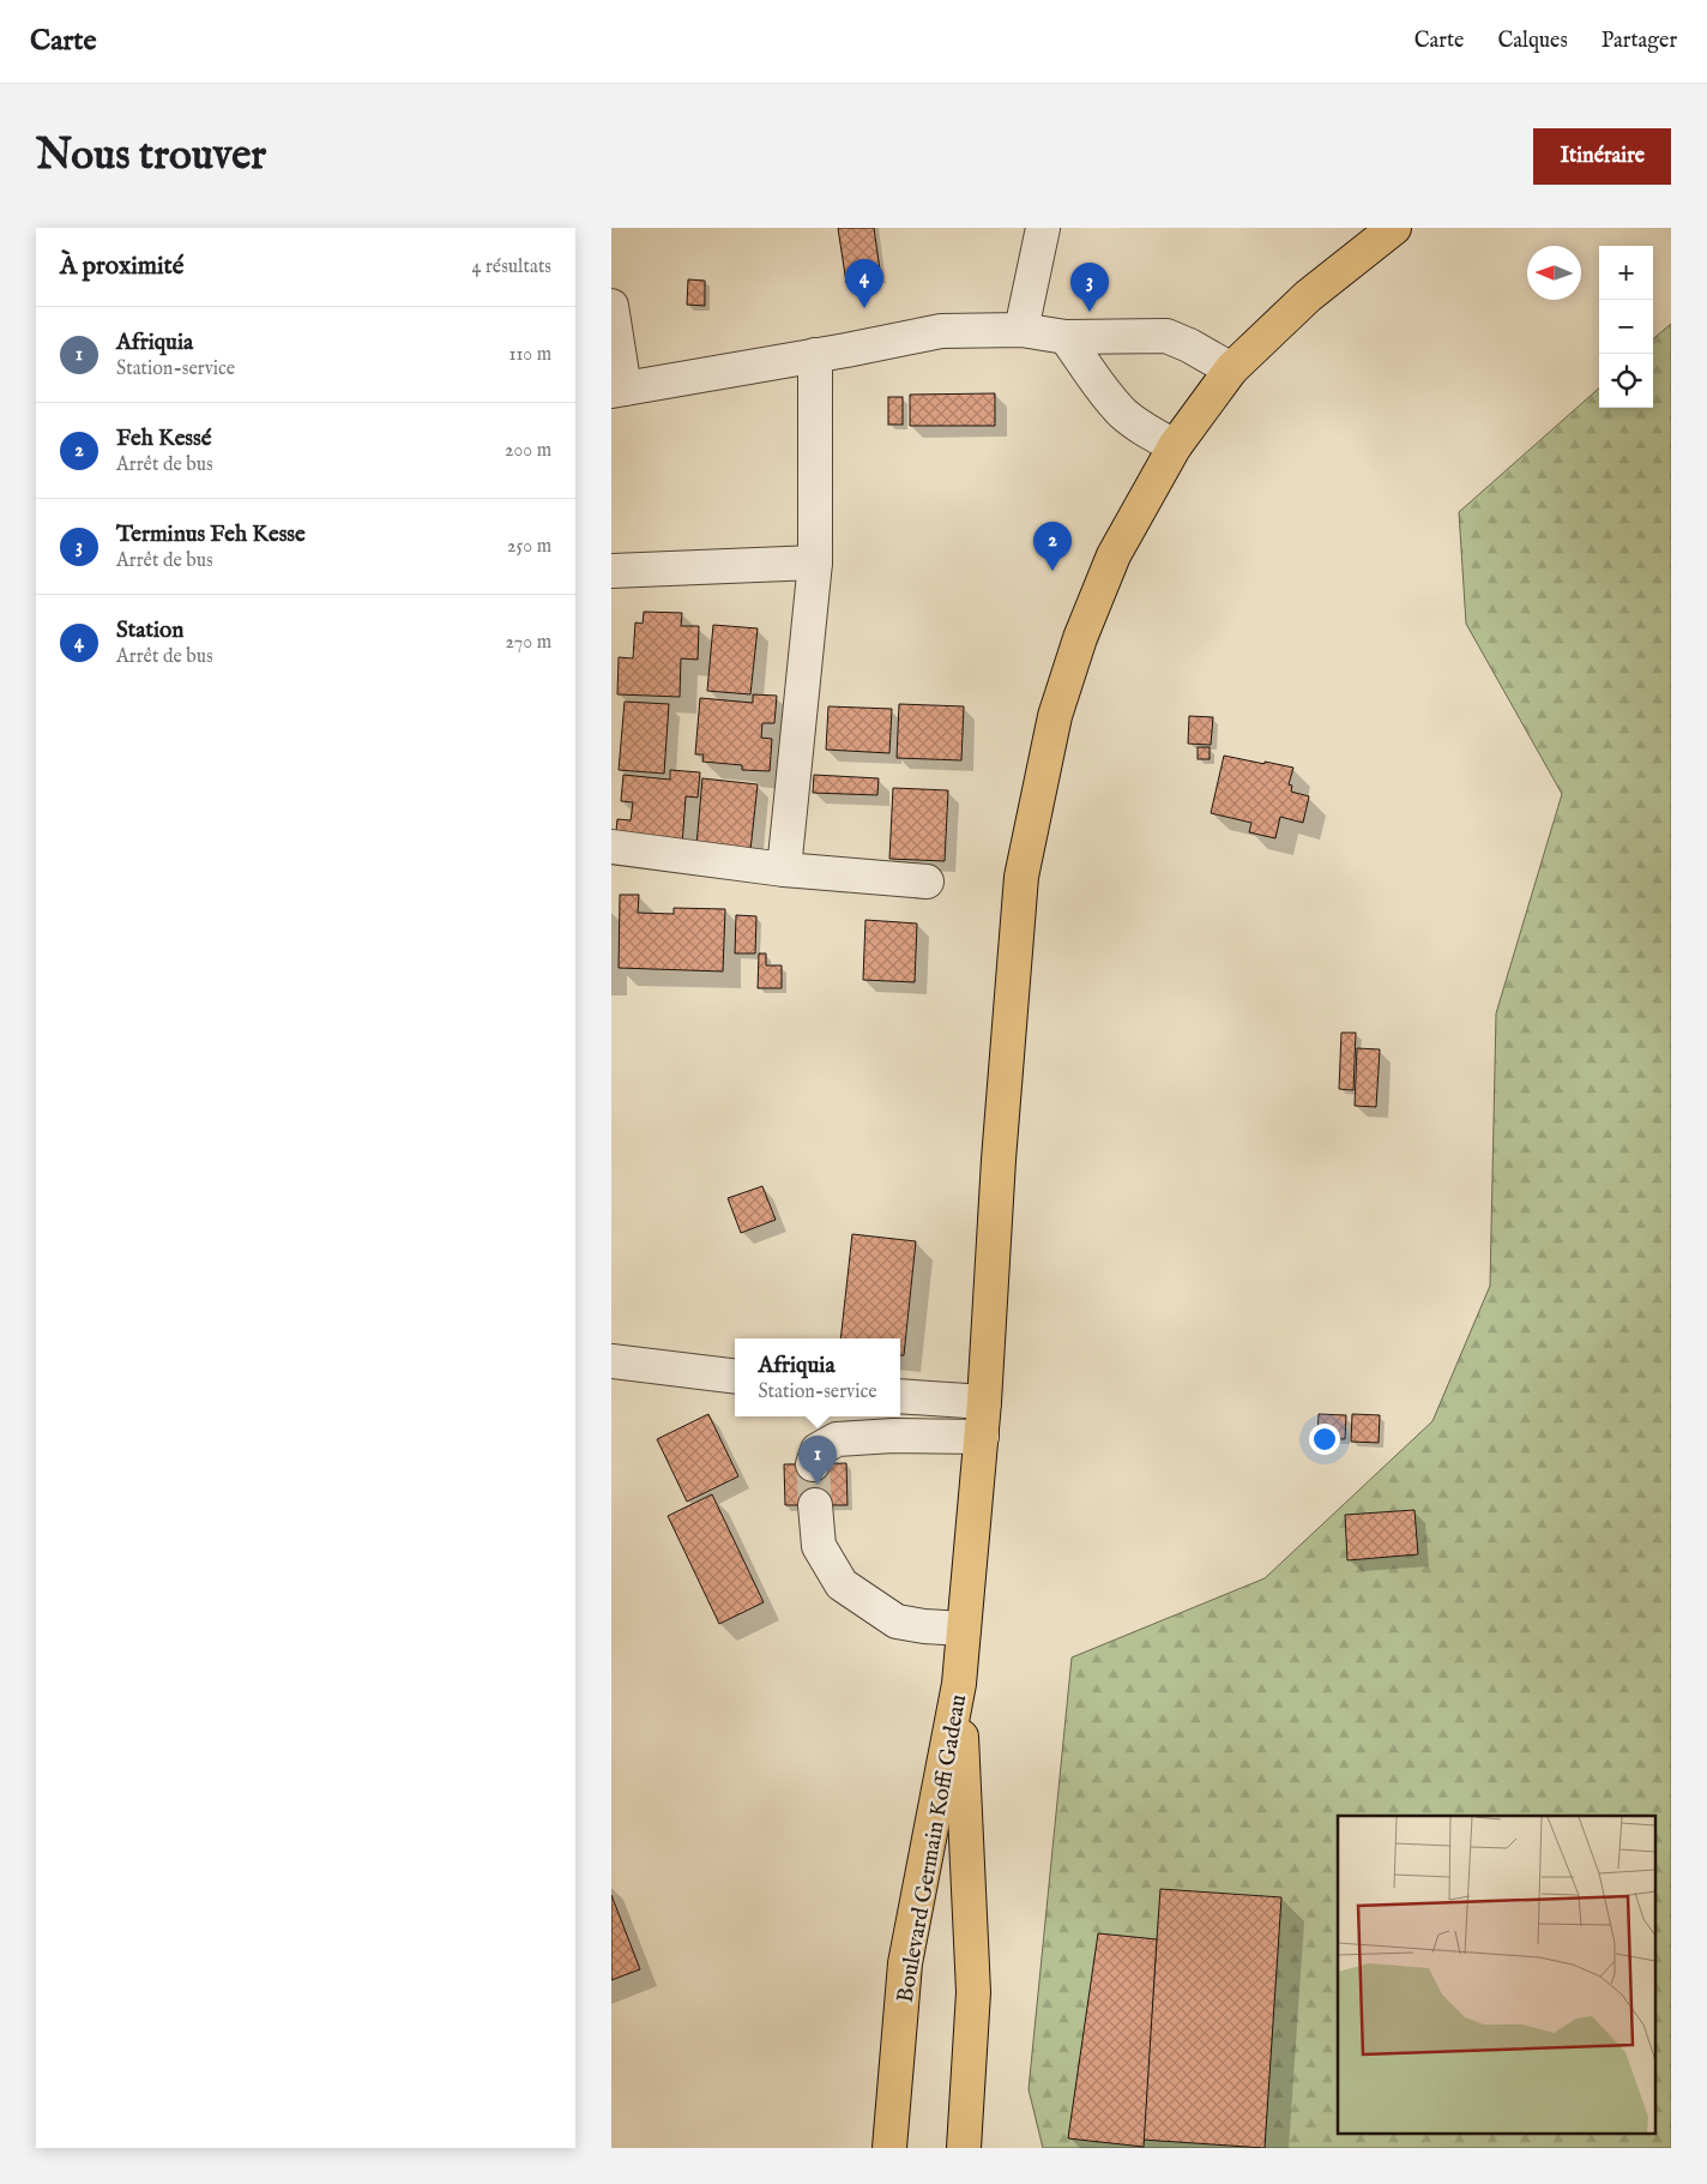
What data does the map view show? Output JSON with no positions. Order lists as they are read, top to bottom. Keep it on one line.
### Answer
{"streets":{"main road":["Boulevard Germain Koffi Gadeau"]},"north":"left","page":{"header":"Carte","nav":["Carte","Calques","Partager"],"buttons":"Itinéraire","title":"Nous trouver","heading":["À proximité","4 résultats"],"map_buttons":["+","−"],"pins":["4","3","2","1"],"list":[{"mark":"1","name":"Afriquia","note":"Station-service","value":"110 m"},{"mark":"2","name":"Feh Kessé","note":"Arrêt de bus","value":"200 m"},{"mark":"3","name":"Terminus Feh Kesse","note":"Arrêt de bus","value":"250 m"},{"mark":"4","name":"Station","note":"Arrêt de bus","value":"270 m"}],"popup":["Afriquia","Station-service"]}}
